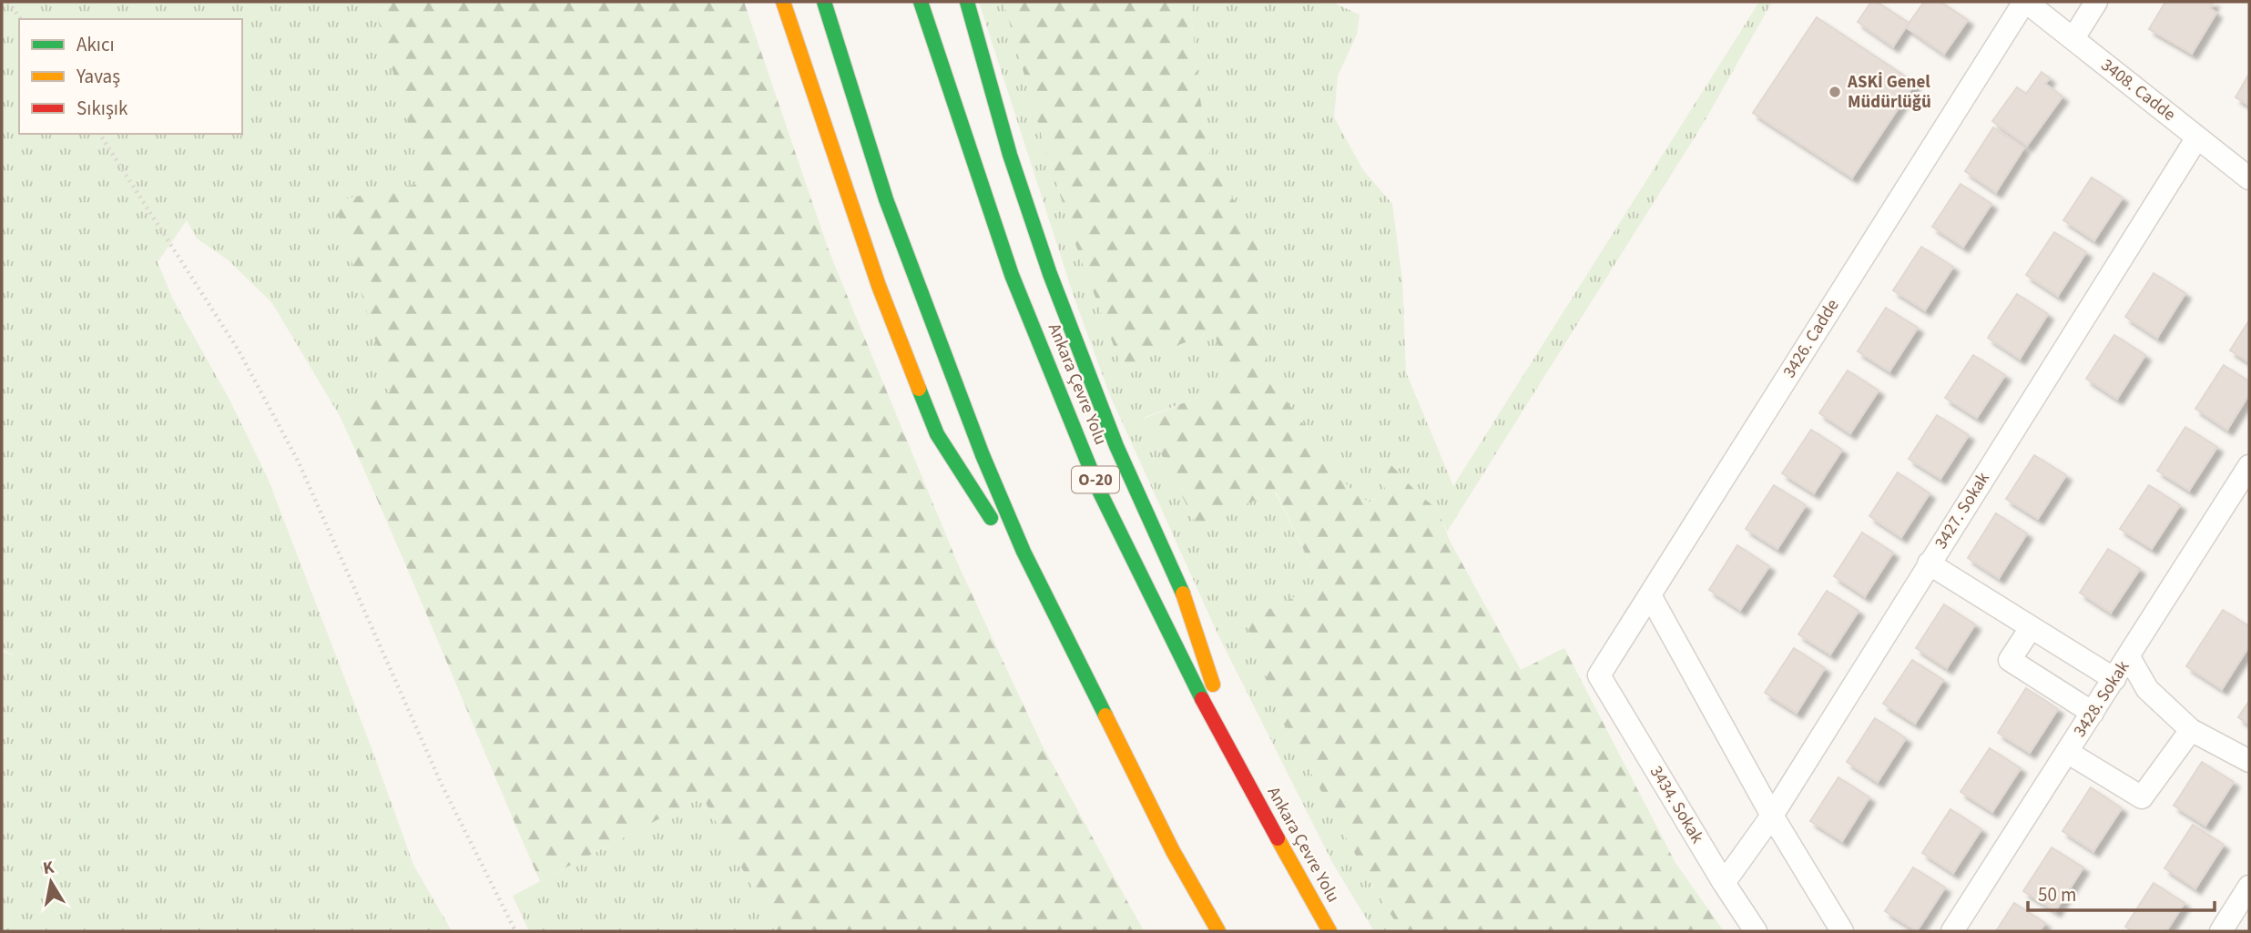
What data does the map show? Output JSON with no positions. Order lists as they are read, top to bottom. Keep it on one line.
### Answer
{"streets":{"highway":["Ankara Çevre Yolu","O-20"],"street":["3408. Cadde","3426. Cadde","3427. Sokak","3428. Sokak","3434. Sokak"]},"crossings":[["3408. Cadde","3426. Cadde"],["3408. Cadde","3427. Sokak"],["3426. Cadde","3434. Sokak"],["3427. Sokak","3434. Sokak"]],"places":["ASKİ Genel Müdürlüğü"],"legend":["Akıcı","Yavaş","Sıkışık"],"scale_bar":"50 m","north":"top"}
